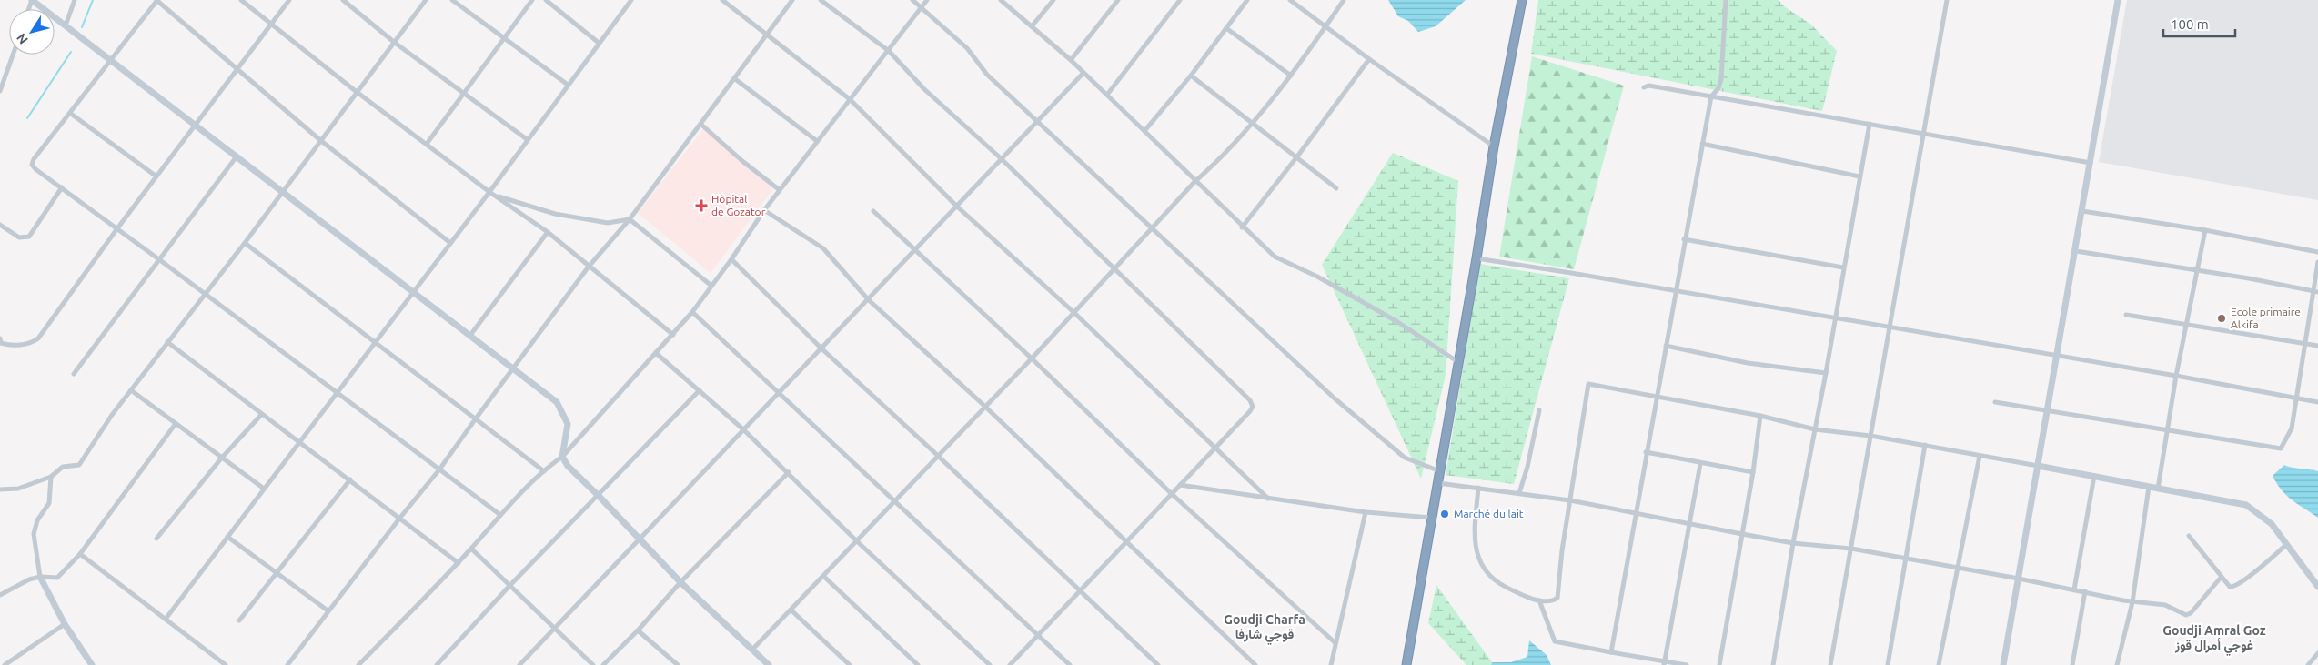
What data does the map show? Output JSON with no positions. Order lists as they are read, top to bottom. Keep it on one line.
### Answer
{"districts":["Goudji Charfa قوجي شارفا","Goudji Amral Goz غوجي أمرال قوز"],"places":{"health":["Hôpital de Gozator"],"other":["Ecole primaire Alkifa","Marché du lait"]},"scale_bar":"100 m","north":"bottom left"}
